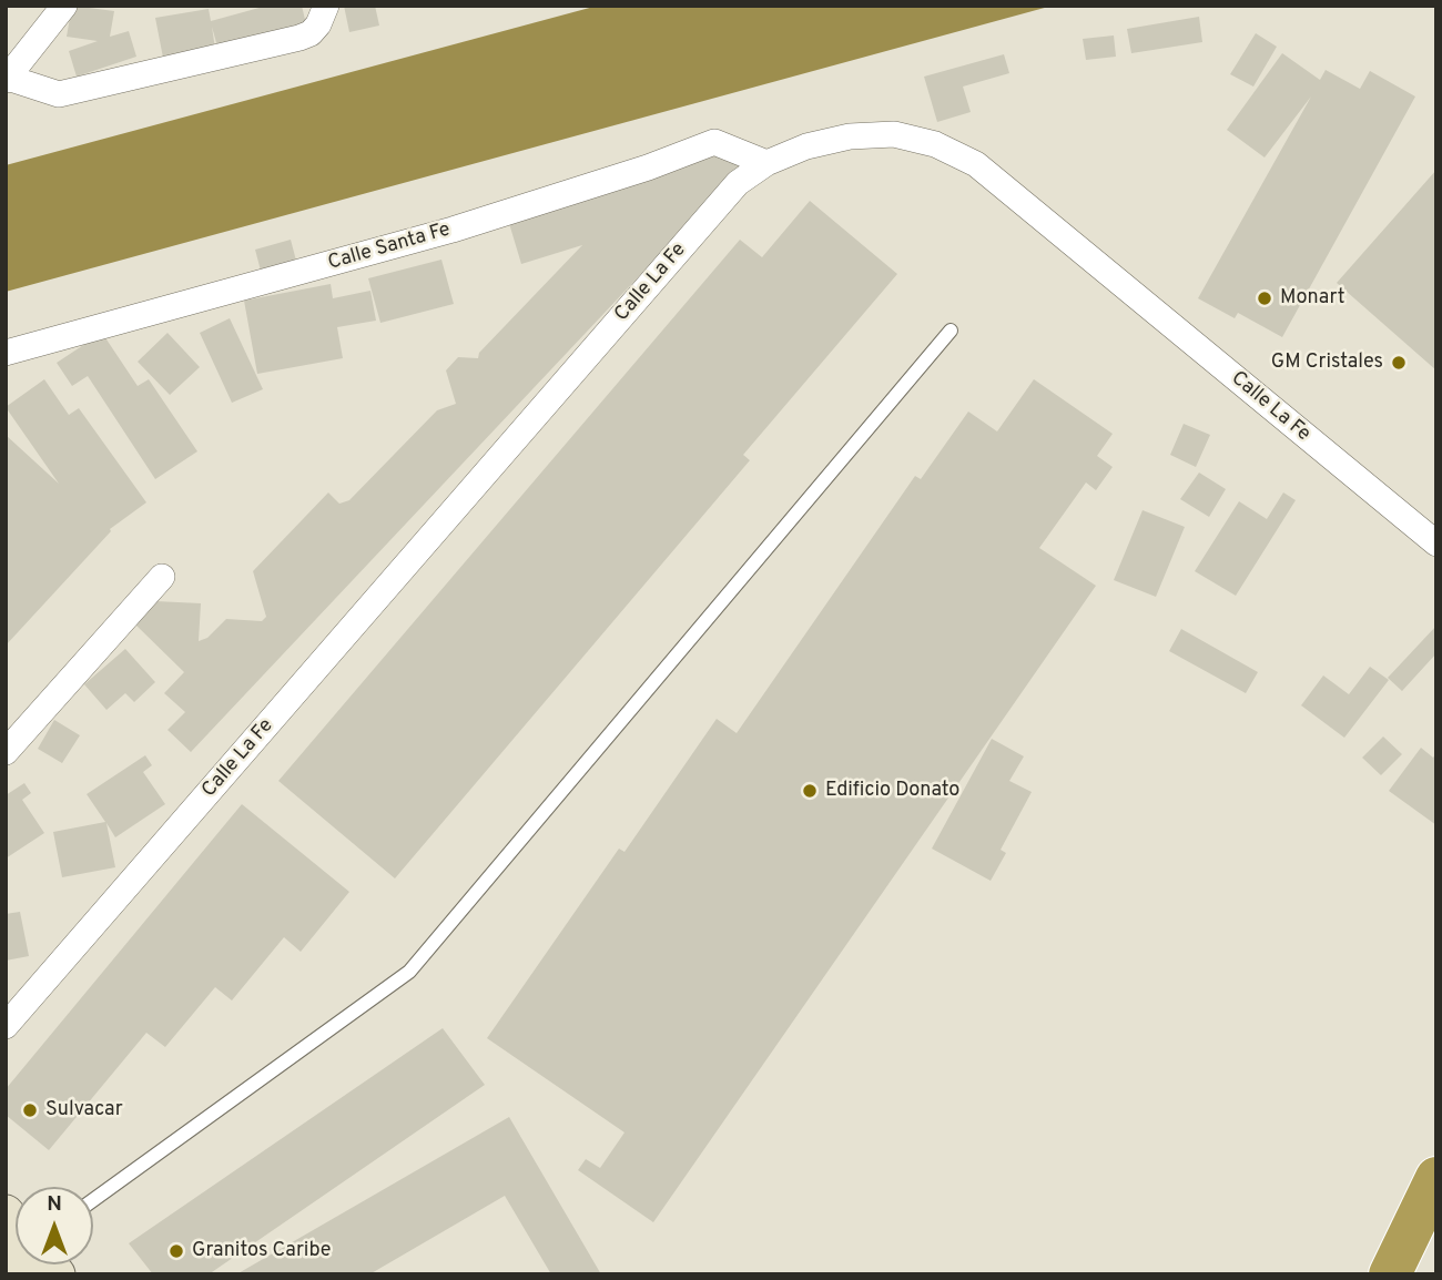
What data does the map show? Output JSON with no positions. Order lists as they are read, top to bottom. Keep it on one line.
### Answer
{"streets":{"street":["Calle Santa Fe","Calle La Fe"]},"crossings":[["Calle Santa Fe","Calle La Fe"]],"places":["Monart","GM Cristales","Edificio Donato","Sulvacar","Granitos Caribe"],"north":"top"}
